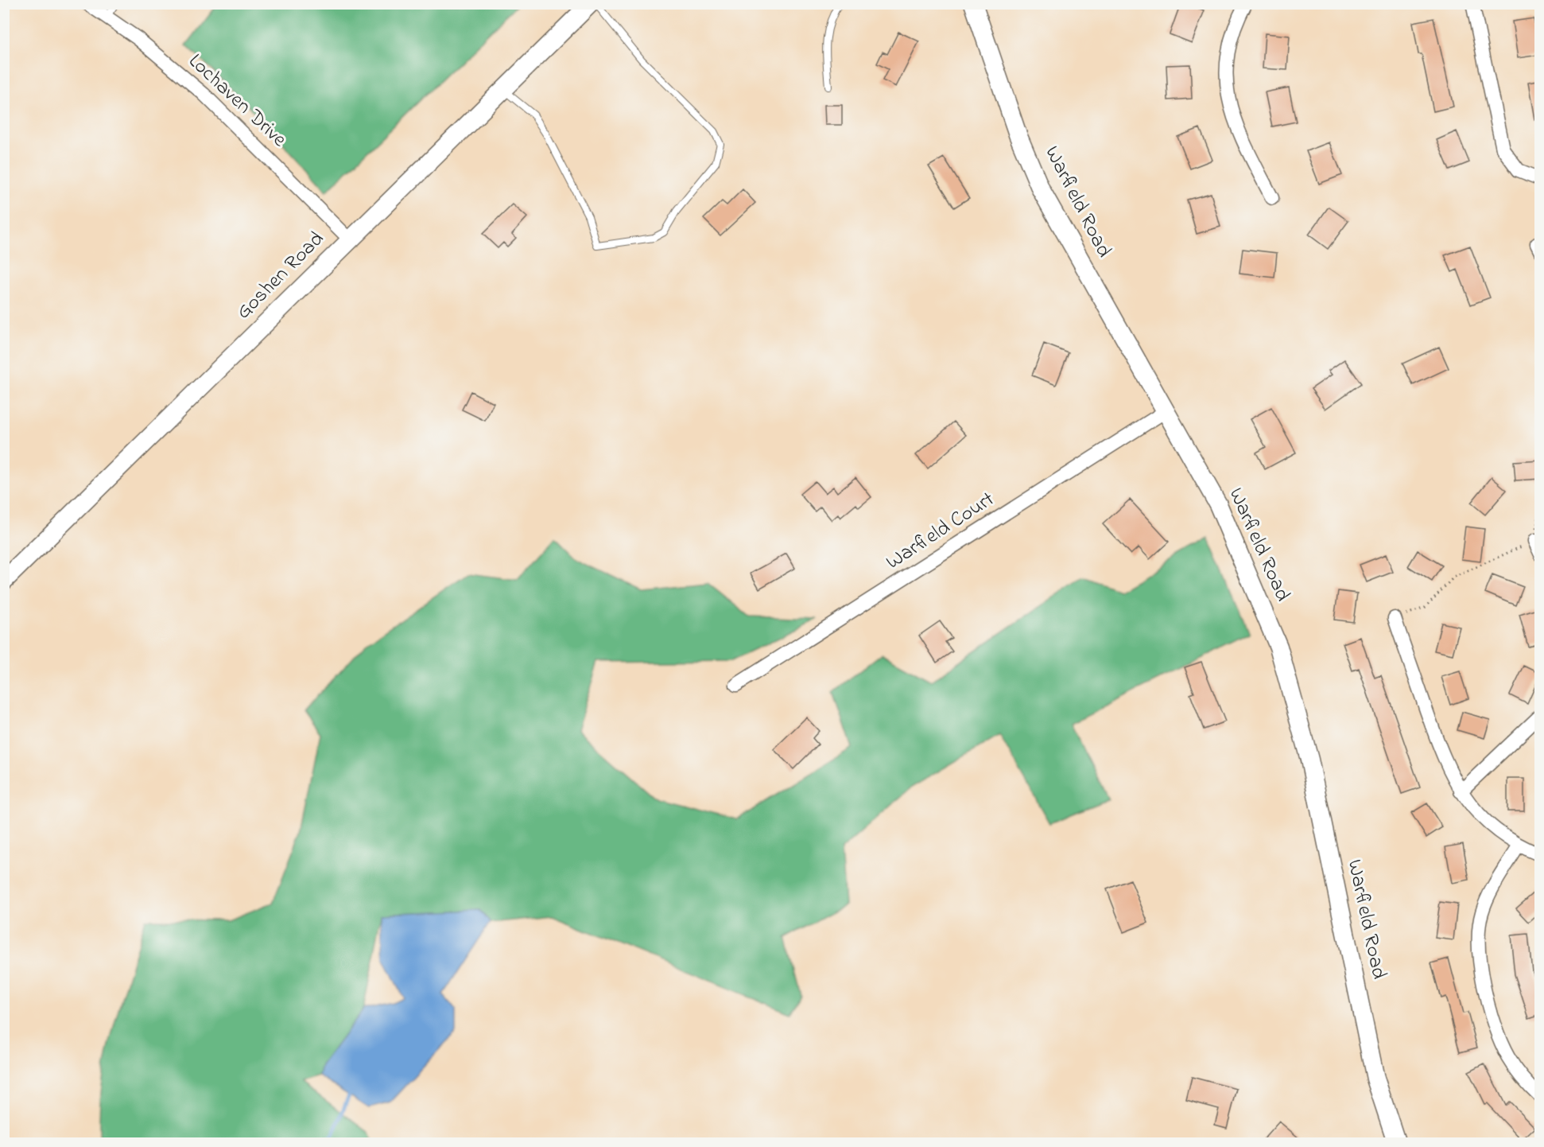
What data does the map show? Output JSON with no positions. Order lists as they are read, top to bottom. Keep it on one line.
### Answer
{"streets":{"street":["Lochaven Drive","Warfield Road","Goshen Road","Warfield Court"]},"crossings":[["Lochaven Drive","Goshen Road"],["Warfield Road","Warfield Court"]]}
